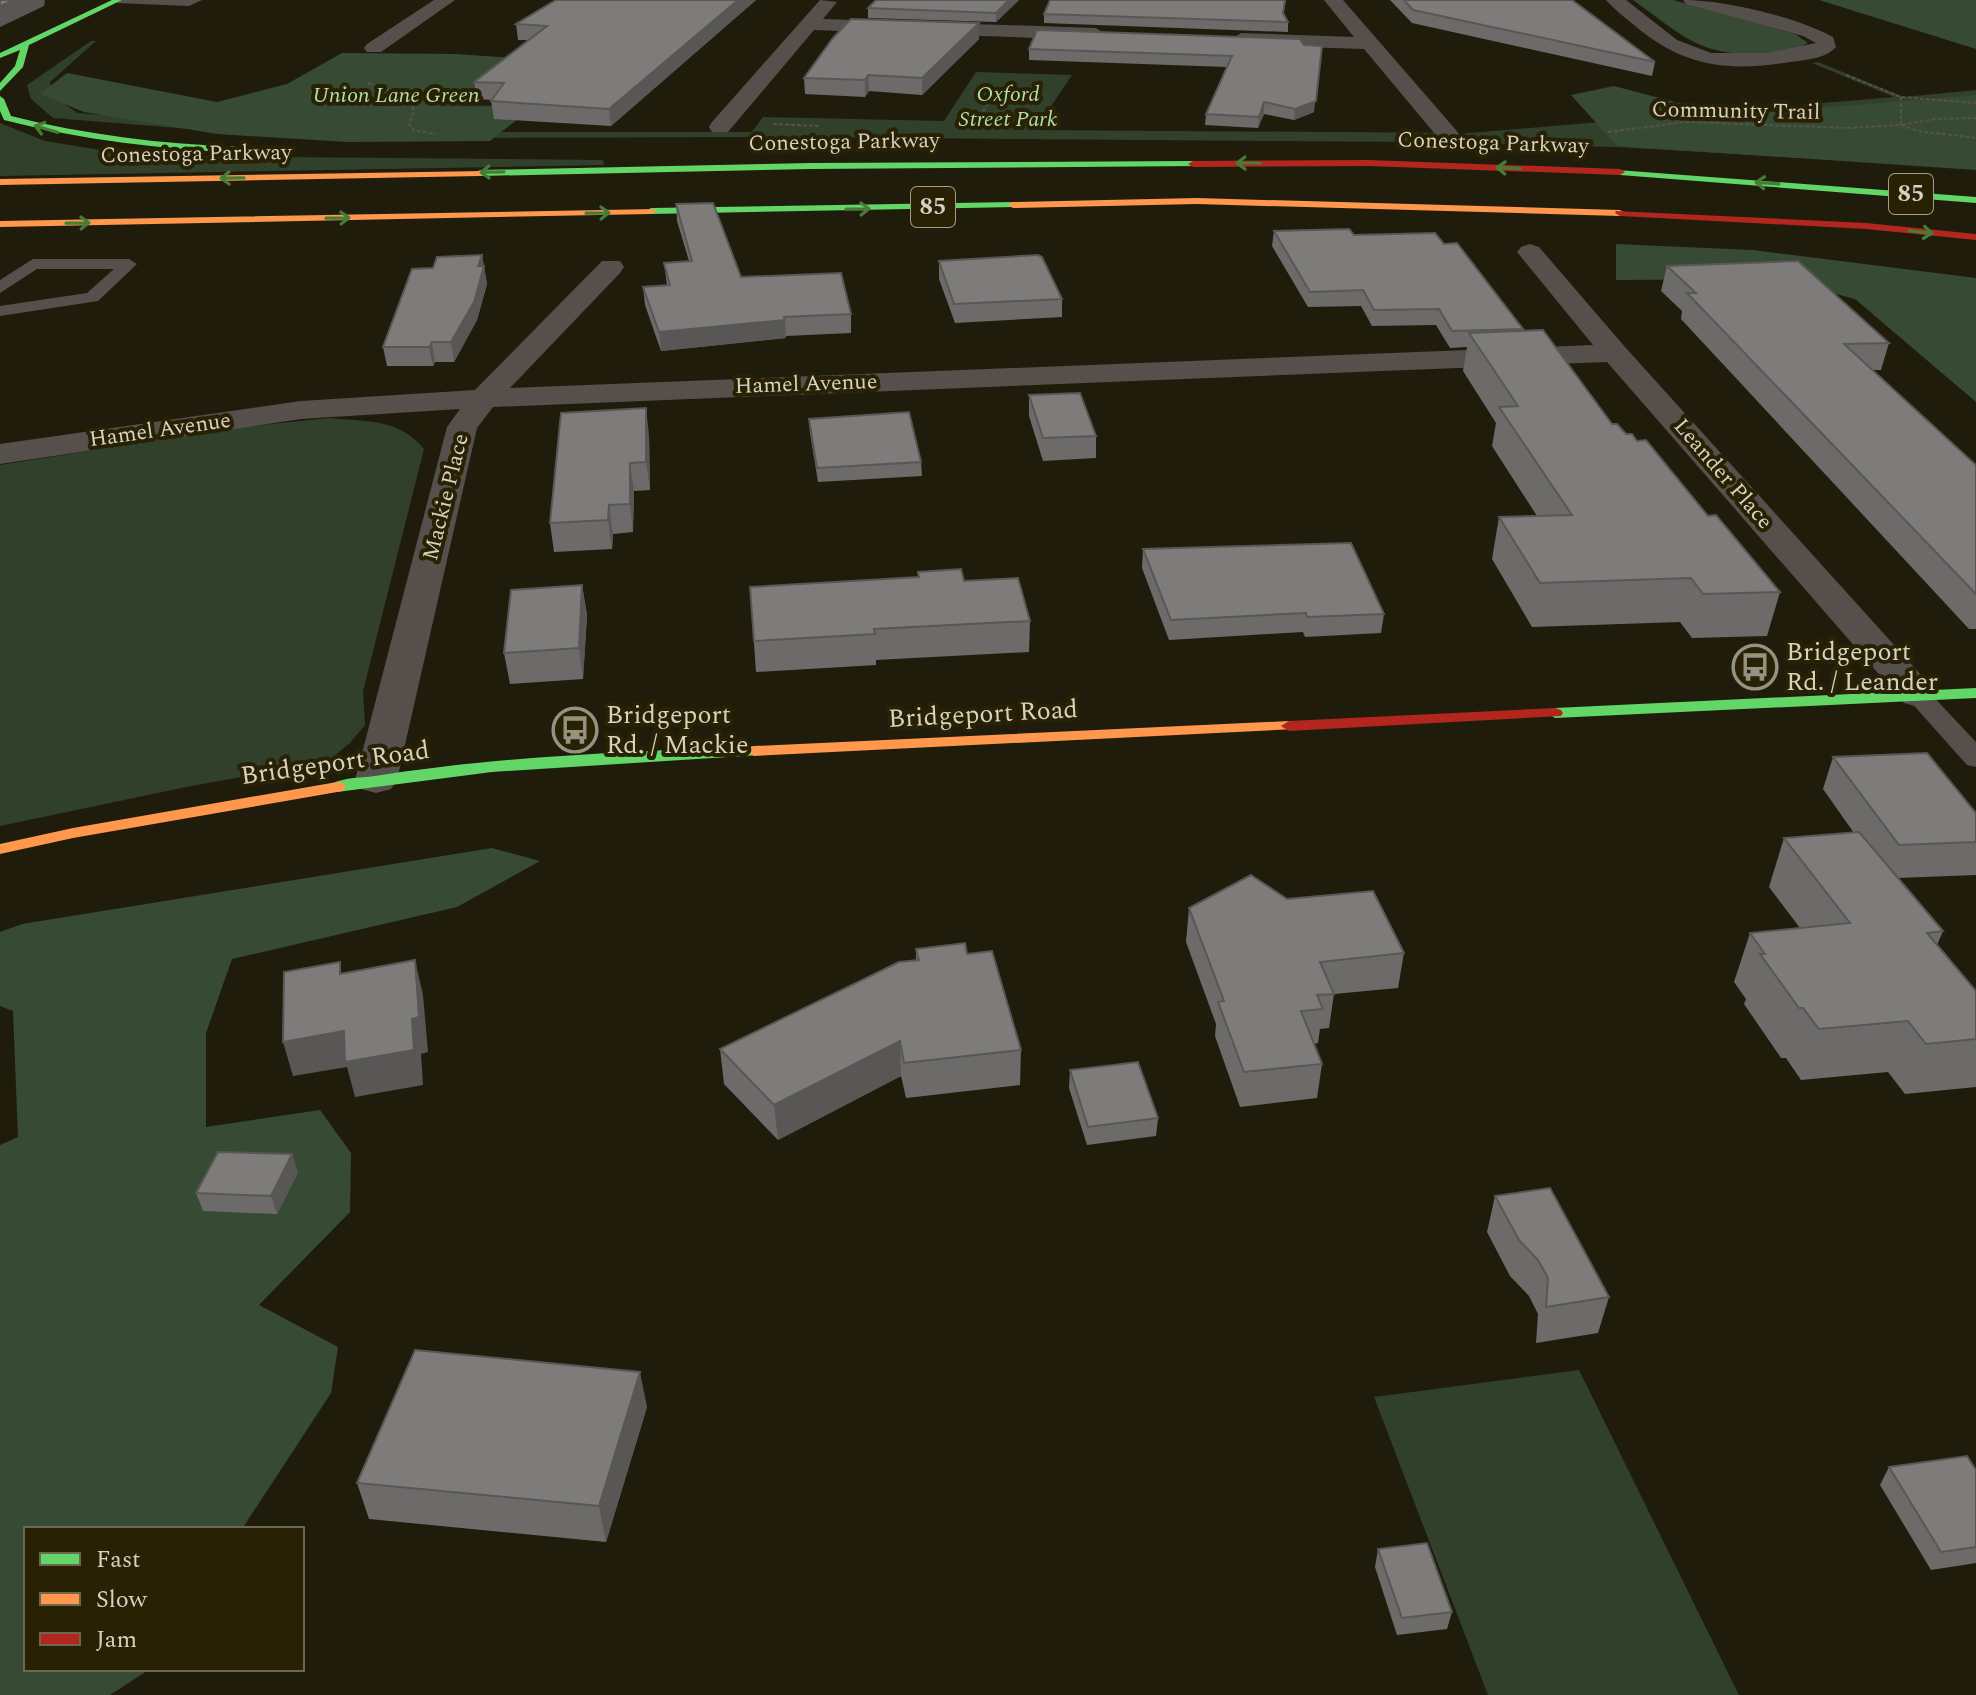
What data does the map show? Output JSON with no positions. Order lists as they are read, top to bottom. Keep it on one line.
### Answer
{"streets":{"main road":["Conestoga Parkway","85","Bridgeport Road"],"street":["Hamel Avenue","Leander Place","Mackie Place"],"path":["Community Trail"]},"crossings":[["Hamel Avenue","Leander Place"],["Hamel Avenue","Mackie Place"],["Leander Place","Bridgeport Road"],["Mackie Place","Bridgeport Road"]],"parks":["Oxford Street Park","Union Lane Green"],"places":{"bus stop":["Bridgeport Rd. / Leander","Bridgeport Rd. / Mackie"]},"legend":["Fast","Slow","Jam"]}
